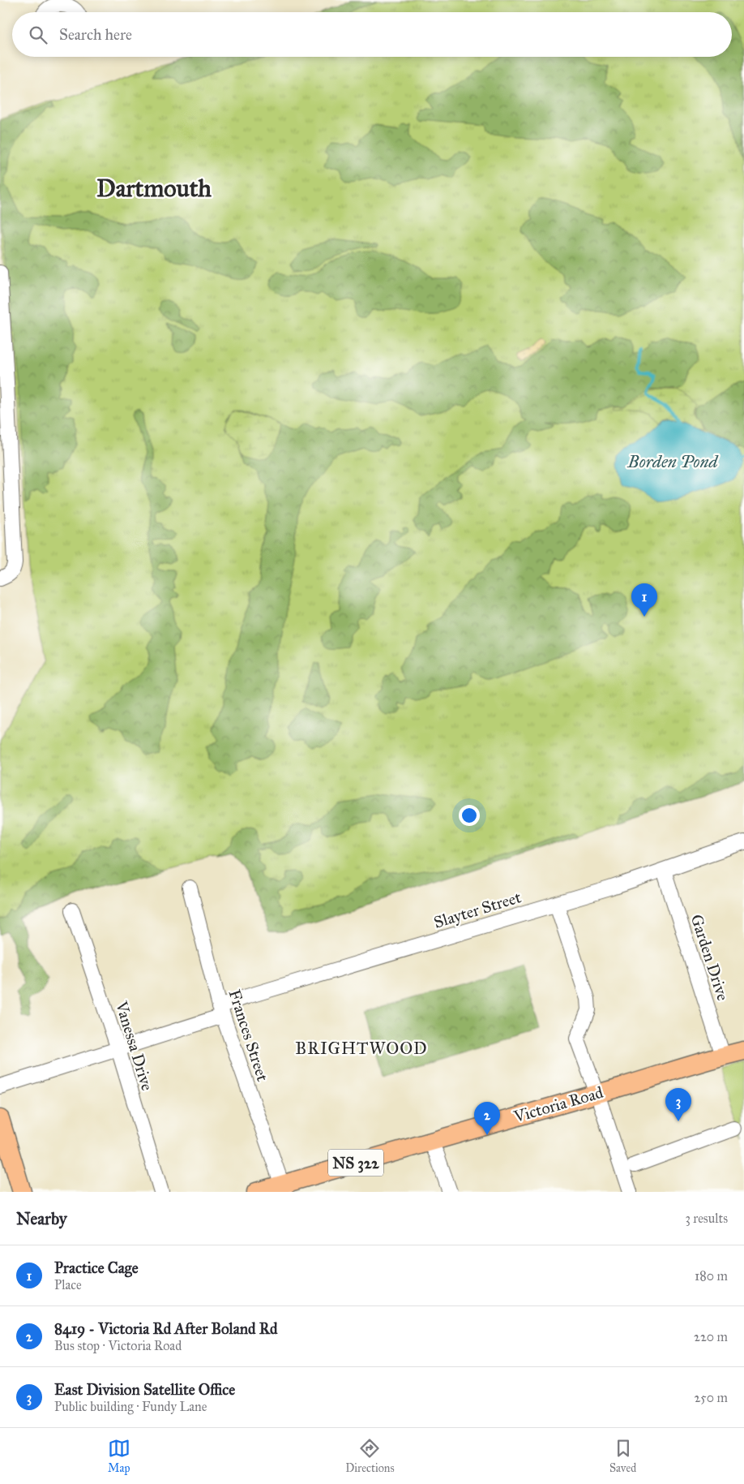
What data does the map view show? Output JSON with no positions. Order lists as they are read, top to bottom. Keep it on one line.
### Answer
{"streets":{"main road":["Victoria Road","NS 322"],"street":["Slayter Street","Garden Drive","Frances Street","Vanessa Drive"]},"crossings":[["Slayter Street","Garden Drive"],["Slayter Street","Frances Street"],["Slayter Street","Vanessa Drive"],["Garden Drive","Victoria Road"],["Frances Street","Victoria Road"]],"districts":["Dartmouth","BRIGHTWOOD"],"water":["Borden Pond"],"page":{"search":"Search here","pins":["1","3","2"],"heading":["Nearby","3 results"],"list":[{"mark":"1","name":"Practice Cage","note":"Place","value":"180 m"},{"mark":"2","name":"8419 - Victoria Rd After Boland Rd","note":"Bus stop · Victoria Road","value":"220 m"},{"mark":"3","name":"East Division Satellite Office","note":"Public building · Fundy Lane","value":"250 m"}],"nav":["Map","Directions","Saved"]}}
